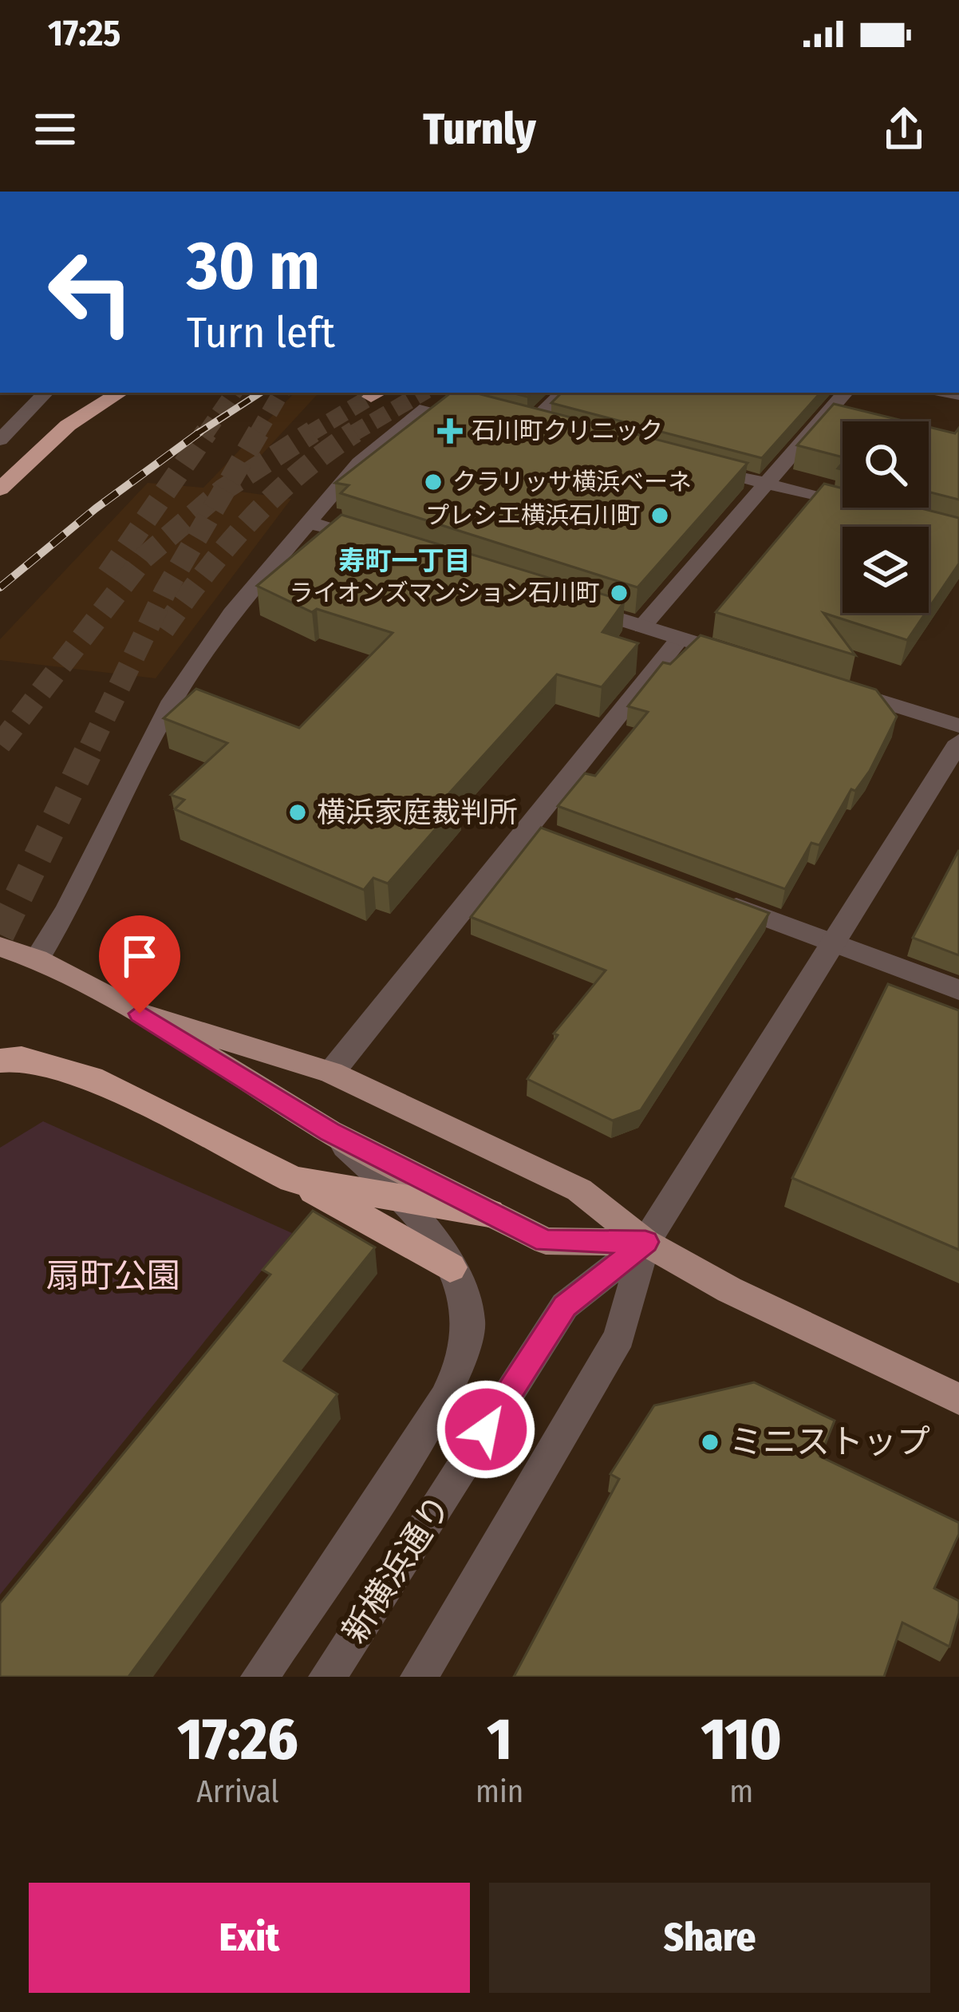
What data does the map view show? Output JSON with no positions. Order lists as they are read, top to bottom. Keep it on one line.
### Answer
{"streets":{"street":["新横浜通り"]},"districts":["寿町一丁目"],"parks":["扇町公園"],"places":{"health":["石川町クリニック"],"other":["クラリッサ横浜ベーネ","プレシエ横浜石川町","ライオンズマンション石川町","横浜家庭裁判所","ミニストップ"]},"page":{"status":"17:25","header":"Turnly","turn":["30 m","Turn left"],"eta":["17:26","Arrival","1","min","110","m"],"buttons":["Exit","Share"]}}
